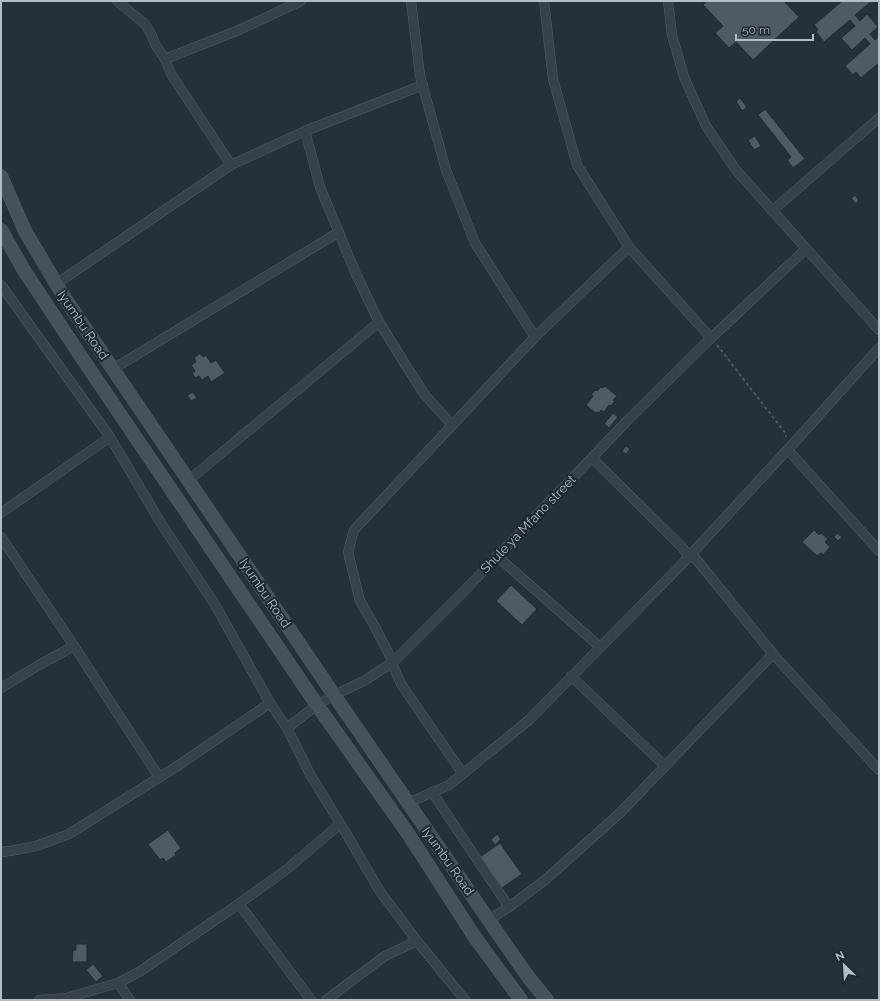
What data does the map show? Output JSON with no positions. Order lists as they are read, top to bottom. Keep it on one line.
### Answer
{"streets":{"main road":["Iyumbu Road"],"street":["Shule ya Mfano street"]},"crossings":[["Iyumbu Road","Shule ya Mfano street"]],"scale_bar":"50 m","north":"top left"}
